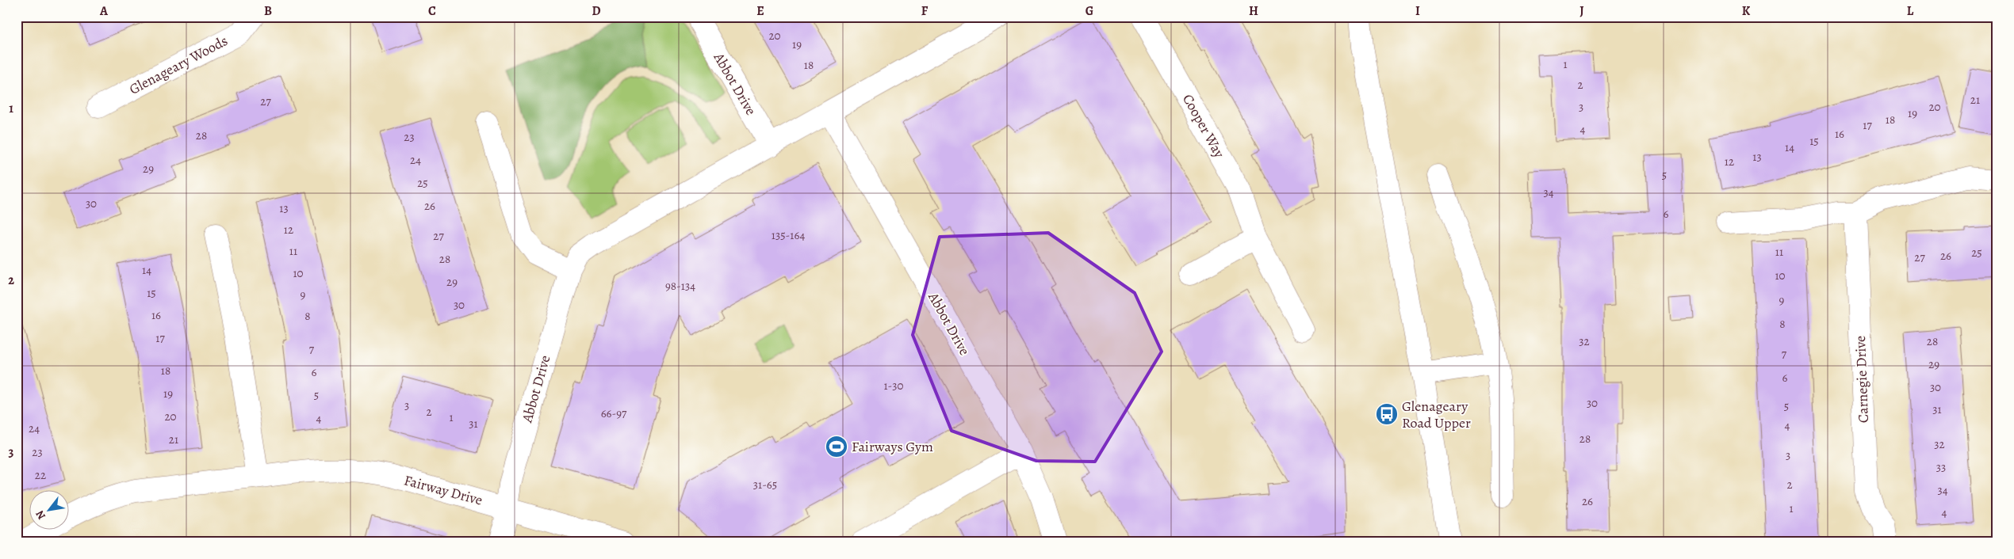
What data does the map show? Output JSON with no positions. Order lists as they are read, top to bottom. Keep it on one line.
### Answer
{"streets":{"street":["Glenageary Woods","Abbot Drive","Cooper Way","Carnegie Drive","Fairway Drive"]},"crossings":[["Abbot Drive","Fairway Drive"]],"places":{"bus stop":["Glenageary Road Upper"],"sports":["Fairways Gym"]},"house_numbers":["20","19","1","18","2","21","27","3","20","19","18","17","4","16","28","23","15","14","13","24","12","29","5","25","34","30","26","13","6","12","135-164","27","11","11","25","26","27","28","14","10","10","29","98-134","15","9","9","30","16","8","8","17","32","28","7","7","29","18","6","6","1-30","30","19","5","30","3","5","31","2","66-97","20","1","4","31","4","24","28","21","32","23","3","33","22","31-65","2","34","26","1","4"],"north":"bottom left","grid":{"columns":["A","B","C","D","E","F","G","H","I","J","K","L"],"rows":["1","2","3"]}}
